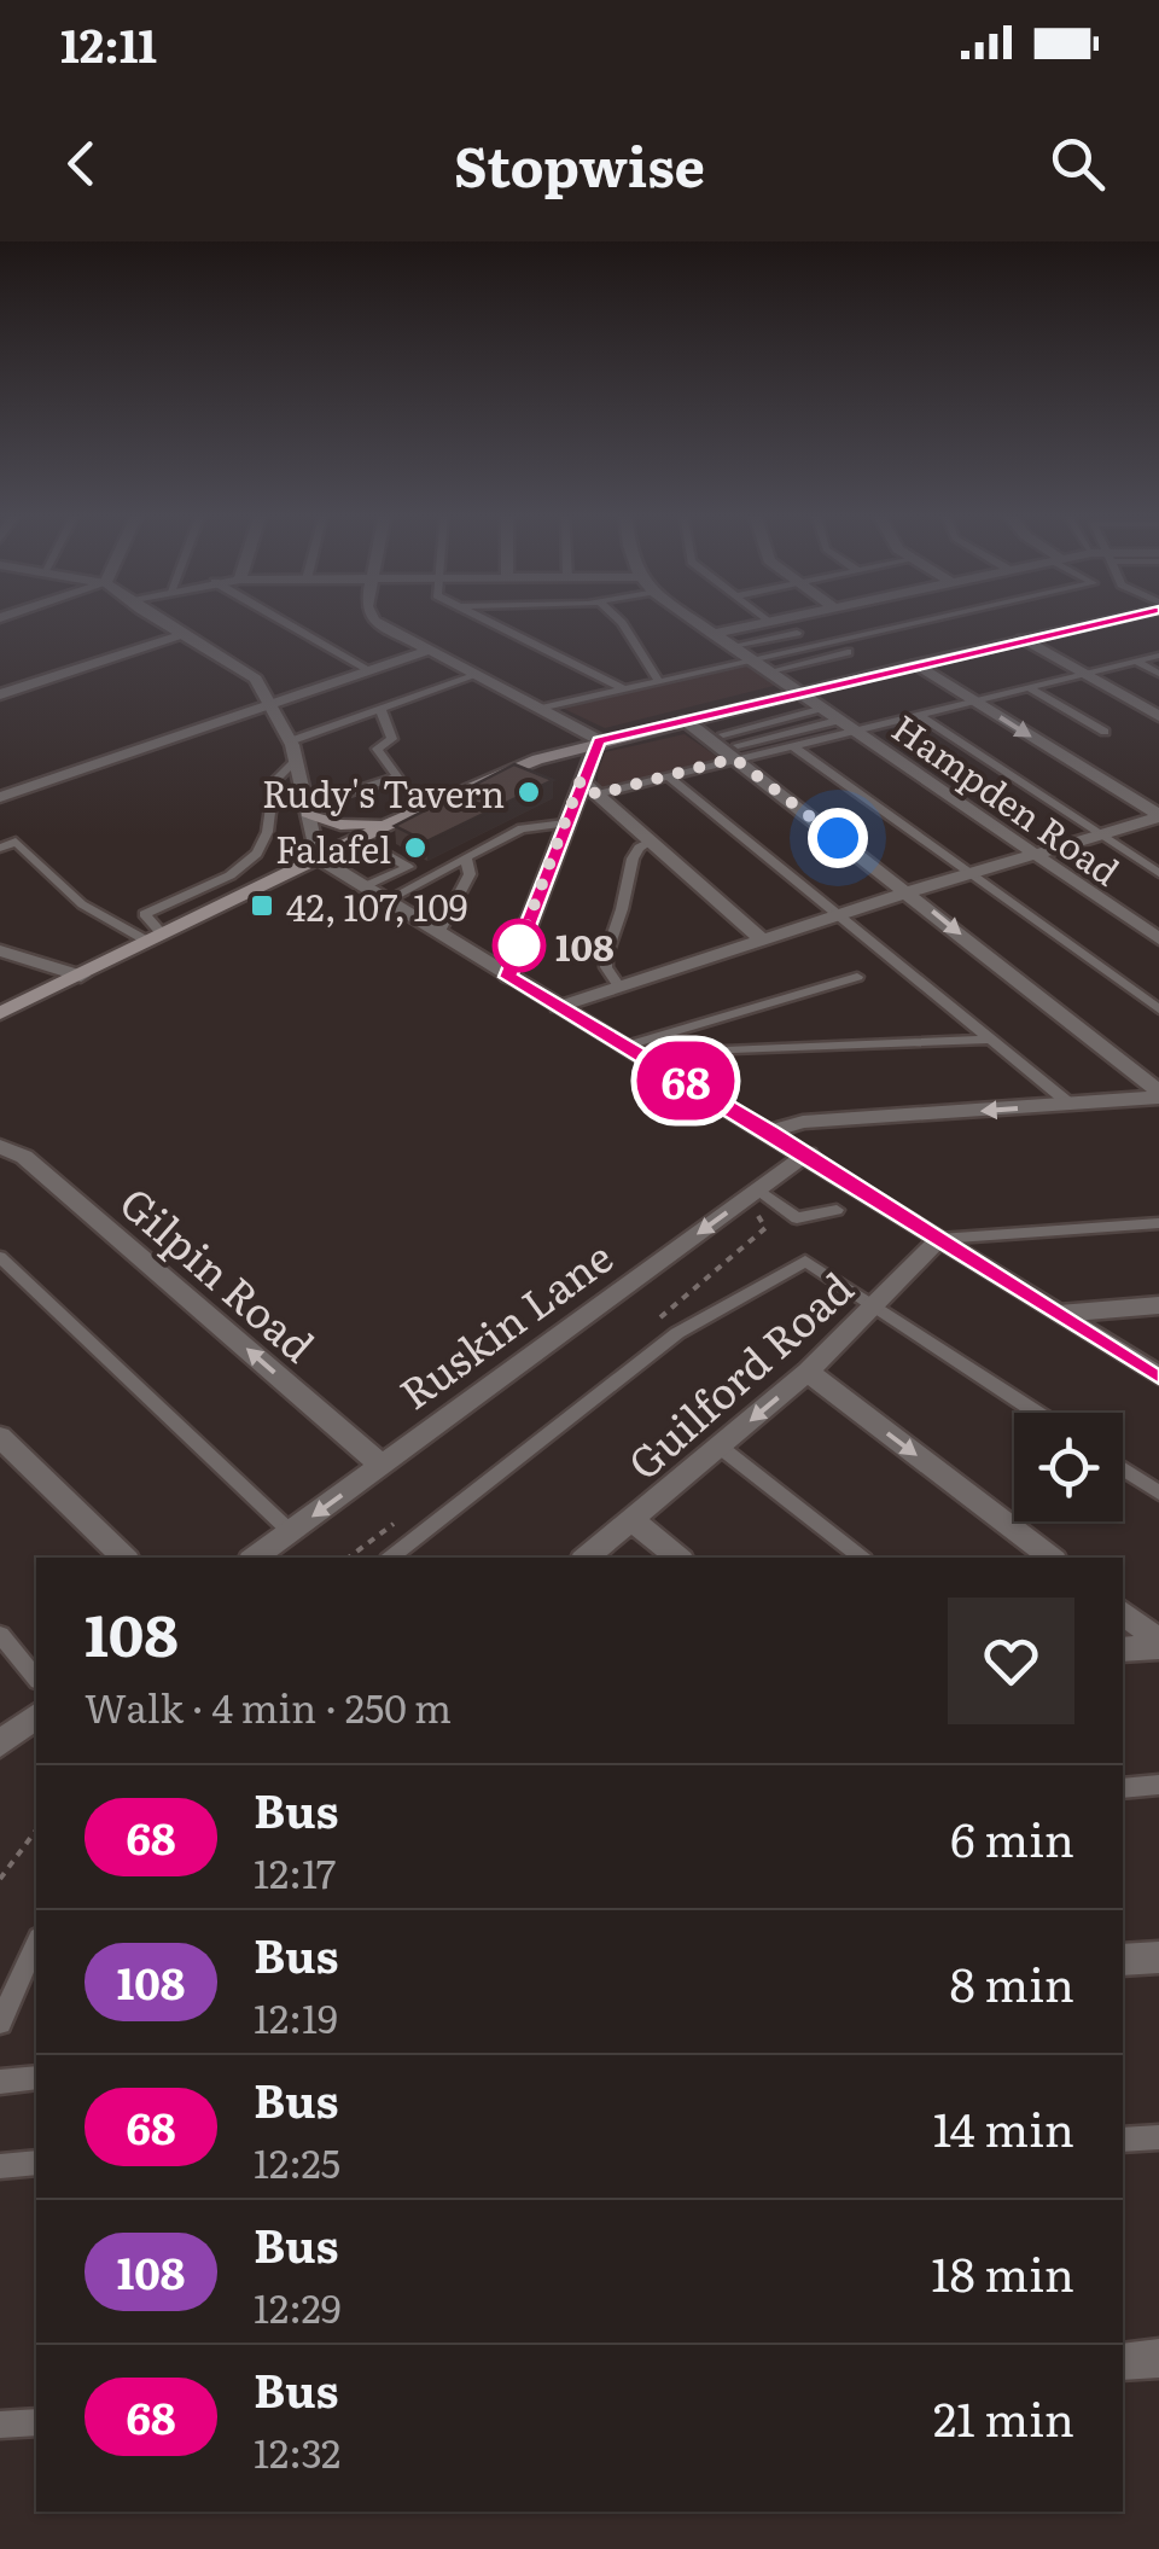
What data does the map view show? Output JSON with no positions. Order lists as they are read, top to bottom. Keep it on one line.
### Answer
{"streets":{"street":["Hampden Road","Gilpin Road","Ruskin Lane","Guilford Road"]},"crossings":[["Gilpin Road","Ruskin Lane"]],"one_way":["Gilpin Road","Ruskin Lane"],"places":{"other":["Rudy's Tavern","Falafel","108"],"transit":["42, 107, 109"]},"lines":["bus line 68"],"page":{"status":"12:11","header":"Stopwise","on_map":"68","heading":["108","Walk · 4 min · 250 m"],"list":[{"mark":"68","name":"Bus","note":"12:17","value":"6 min"},{"mark":"108","name":"Bus","note":"12:19","value":"8 min"},{"mark":"68","name":"Bus","note":"12:25","value":"14 min"},{"mark":"108","name":"Bus","note":"12:29","value":"18 min"},{"mark":"68","name":"Bus","note":"12:32","value":"21 min"}]}}
